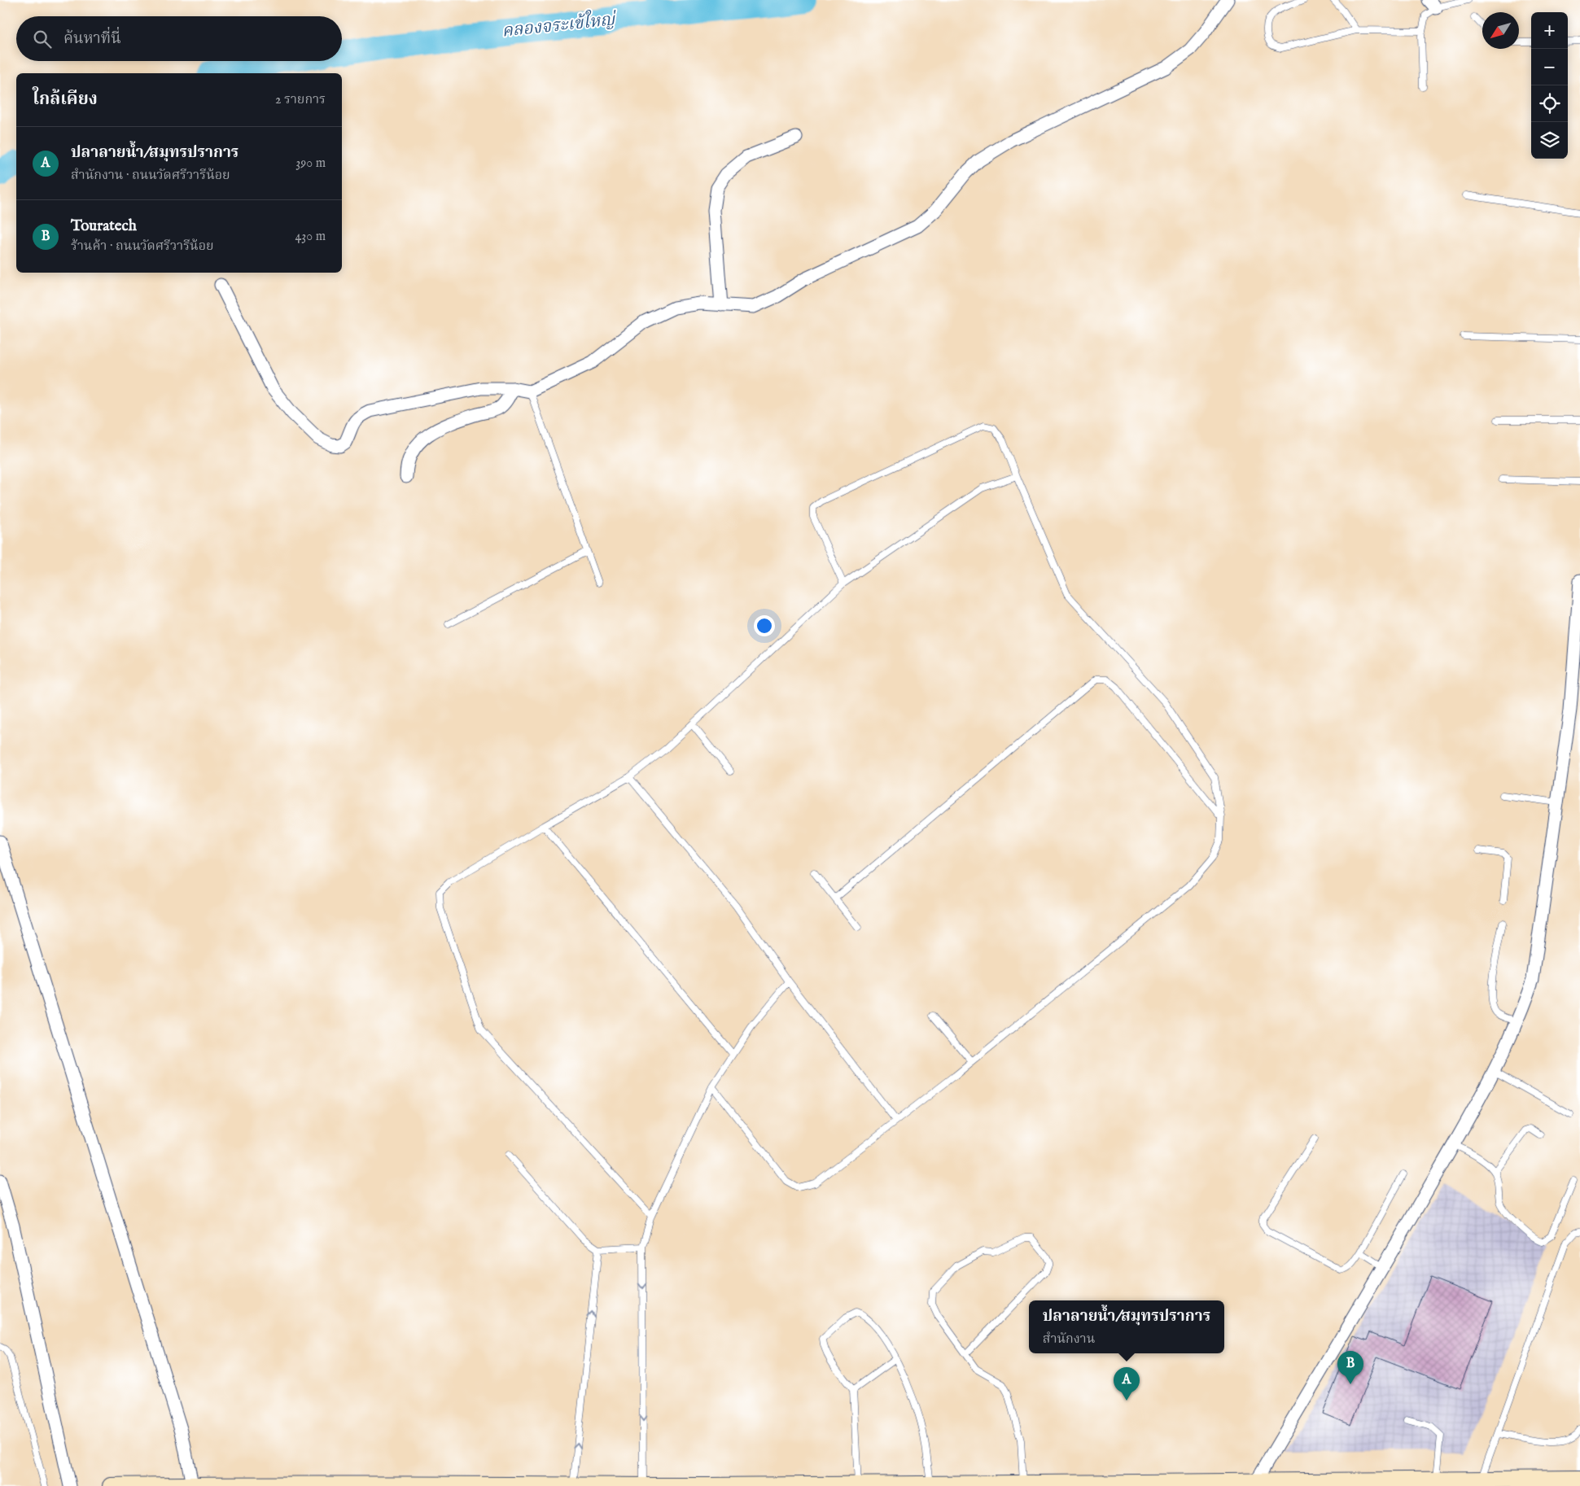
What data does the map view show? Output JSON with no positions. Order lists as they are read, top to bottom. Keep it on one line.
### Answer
{"water":["คลองจระเข้ใหญ่"],"north":"bottom left","page":{"map_buttons":["+","−"],"search":"ค้นหาที่นี่","heading":["ใกล้เคียง","2 รายการ"],"list":[{"mark":"A","name":"ปลาลายน้ำ/สมุทรปราการ","note":"สำนักงาน · ถนนวัดศรีวารีน้อย","value":"390 m"},{"mark":"B","name":"Touratech","note":"ร้านค้า · ถนนวัดศรีวารีน้อย","value":"430 m"}],"popup":["ปลาลายน้ำ/สมุทรปราการ","สำนักงาน"],"pins":["B","A"]}}
